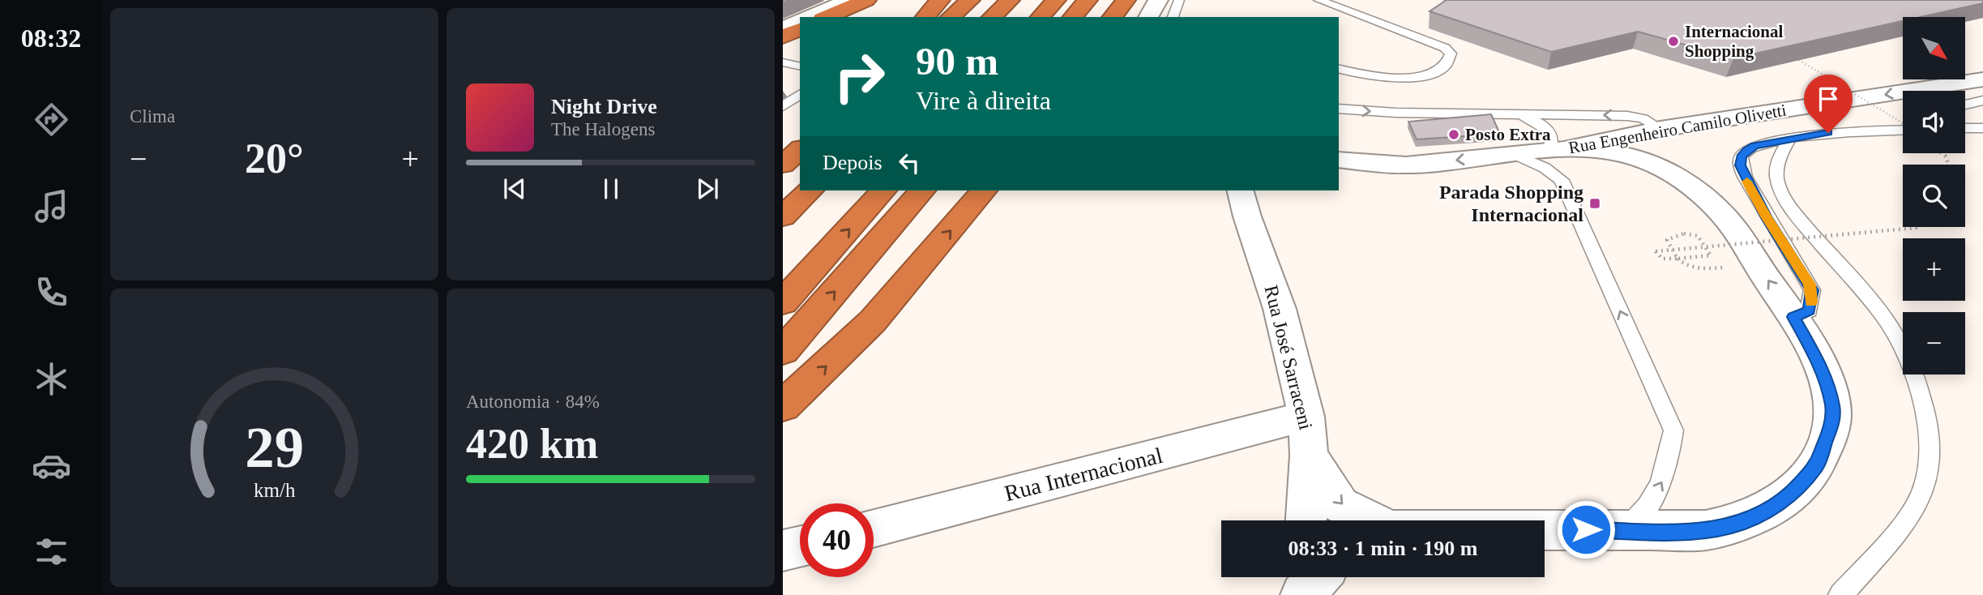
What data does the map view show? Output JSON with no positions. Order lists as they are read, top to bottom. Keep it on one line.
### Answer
{"streets":{"street":["Rua Engenheiro Camilo Olivetti","Rua José Sarraceni","Rua Internacional"]},"crossings":[["Rua José Sarraceni","Rua Internacional"]],"one_way":["Rua Engenheiro Camilo Olivetti"],"places":{"other":["Internacional Shopping","Posto Extra"],"transit":["Parada Shopping Internacional"]},"north":"bottom right","page":{"tabs":"08:32","tile":["Clima",["Autonomia · 84%","420 km"]],"map_buttons":["+","−"],"turn":["90 m","Vire à direita"],"song":["Night Drive","The Halogens"],"heat":["−","20°","+"],"then":"Depois","limit":"40","trip":"08:33 · 1 min · 190 m","gauge":["29","km/h"]}}
